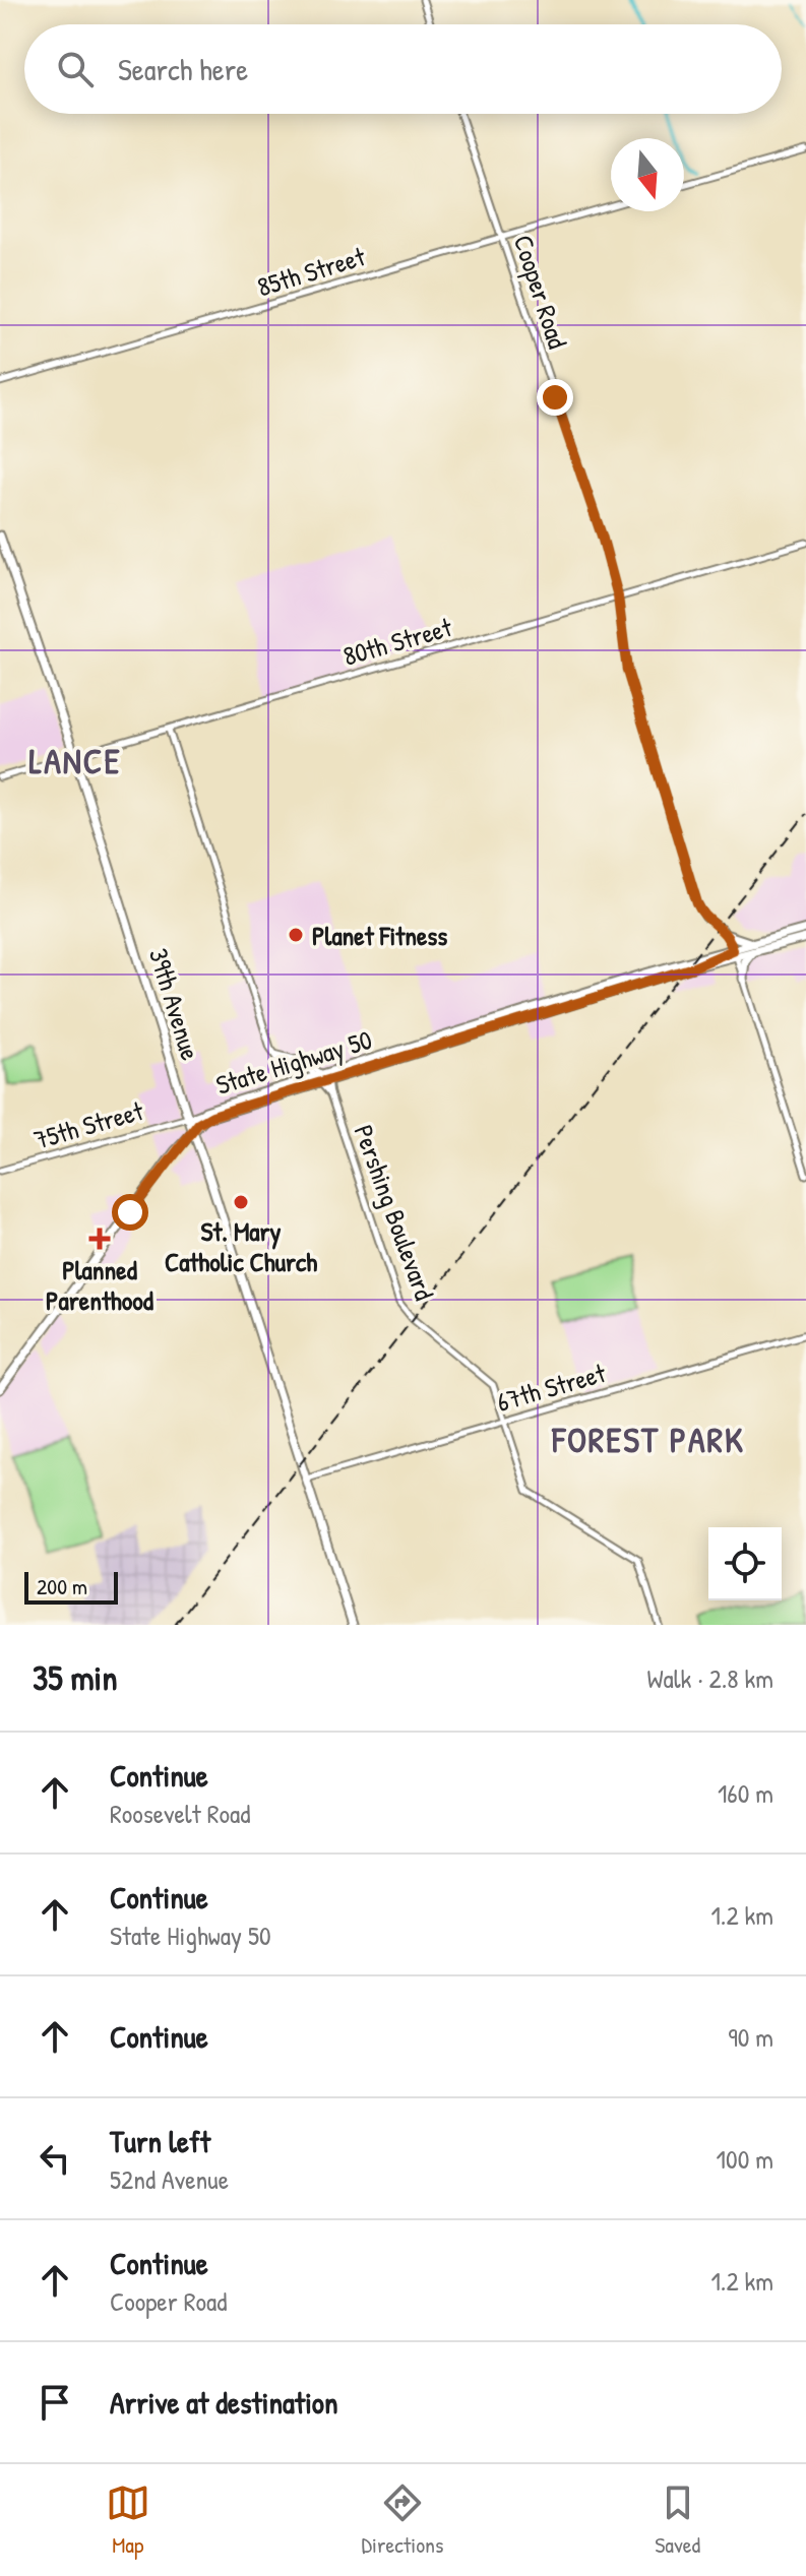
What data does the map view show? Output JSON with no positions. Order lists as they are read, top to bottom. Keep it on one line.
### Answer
{"streets":{"main road":["39th Avenue","State Highway 50"],"street":["85th Street","Cooper Road","80th Street","75th Street","Pershing Boulevard","67th Street"]},"crossings":[["85th Street","Cooper Road"],["Cooper Road","80th Street"],["80th Street","39th Avenue"],["39th Avenue","State Highway 50"],["39th Avenue","75th Street"],["39th Avenue","67th Street"],["State Highway 50","75th Street"],["State Highway 50","Pershing Boulevard"],["Pershing Boulevard","67th Street"]],"districts":["LANCE","FOREST PARK"],"places":{"other":["Planet Fitness","St. Mary Catholic Church"],"health":["Planned Parenthood"]},"scale_bar":"200 m","north":"bottom","page":{"search":"Search here","scale":"200 m","heading":["35 min","Walk · 2.8 km"],"list":[["Continue","Roosevelt Road","160 m"],["Continue","State Highway 50","1.2 km"],["Continue","90 m"],["Turn left","52nd Avenue","100 m"],["Continue","Cooper Road","1.2 km"],"Arrive at destination"],"nav":["Map","Directions","Saved"]}}
